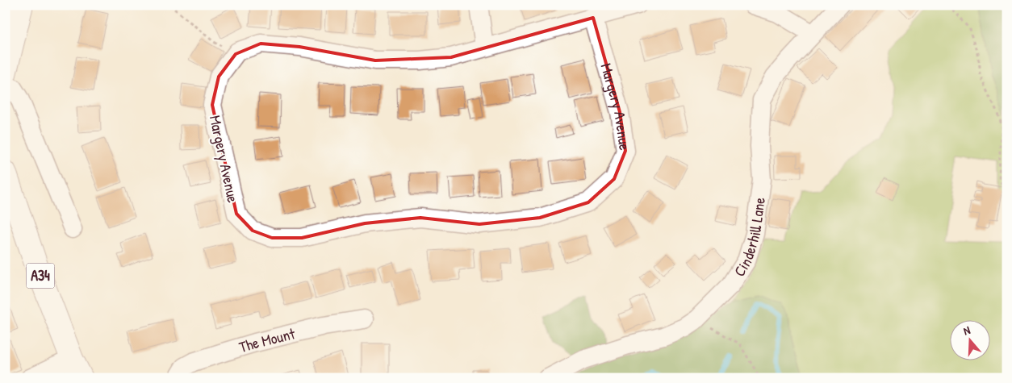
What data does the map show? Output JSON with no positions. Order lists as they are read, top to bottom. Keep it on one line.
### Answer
{"streets":{"main road":["A34"],"street":["Margery Avenue","Cinderhill Lane","The Mount"]},"north":"top"}
